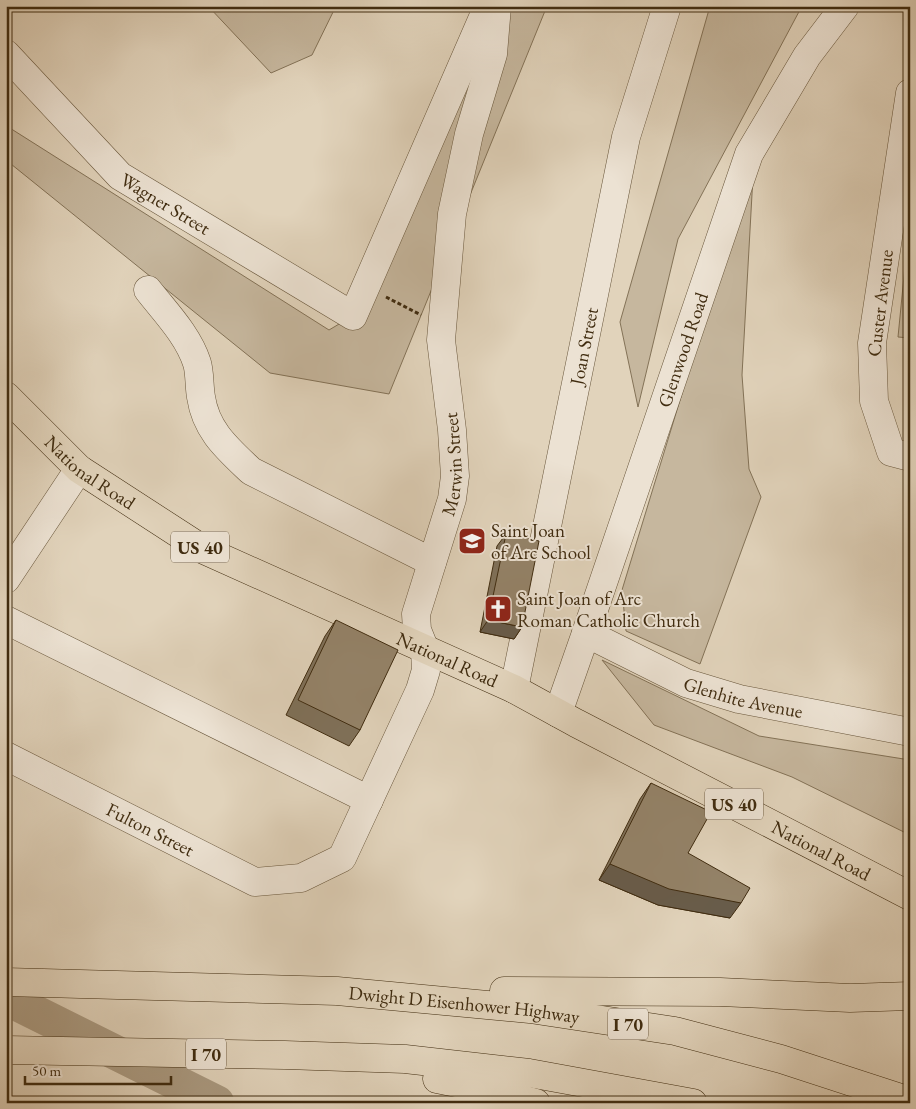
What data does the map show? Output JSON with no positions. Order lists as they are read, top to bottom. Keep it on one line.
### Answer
{"streets":{"main road":["National Road","US 40","Dwight D Eisenhower Highway","I 70"],"street":["Wagner Street","Custer Avenue","Joan Street","Glenwood Road","Merwin Street","Glenhite Avenue","Fulton Street"]},"crossings":[["Joan Street","National Road"],["Glenwood Road","National Road"],["Glenwood Road","Glenhite Avenue"],["Merwin Street","National Road"],["Merwin Street","Fulton Street"]],"places":{"school or university":["Saint Joan of Arc School"],"church":["Saint Joan of Arc Roman Catholic Church"]},"scale_bar":"50 m"}
